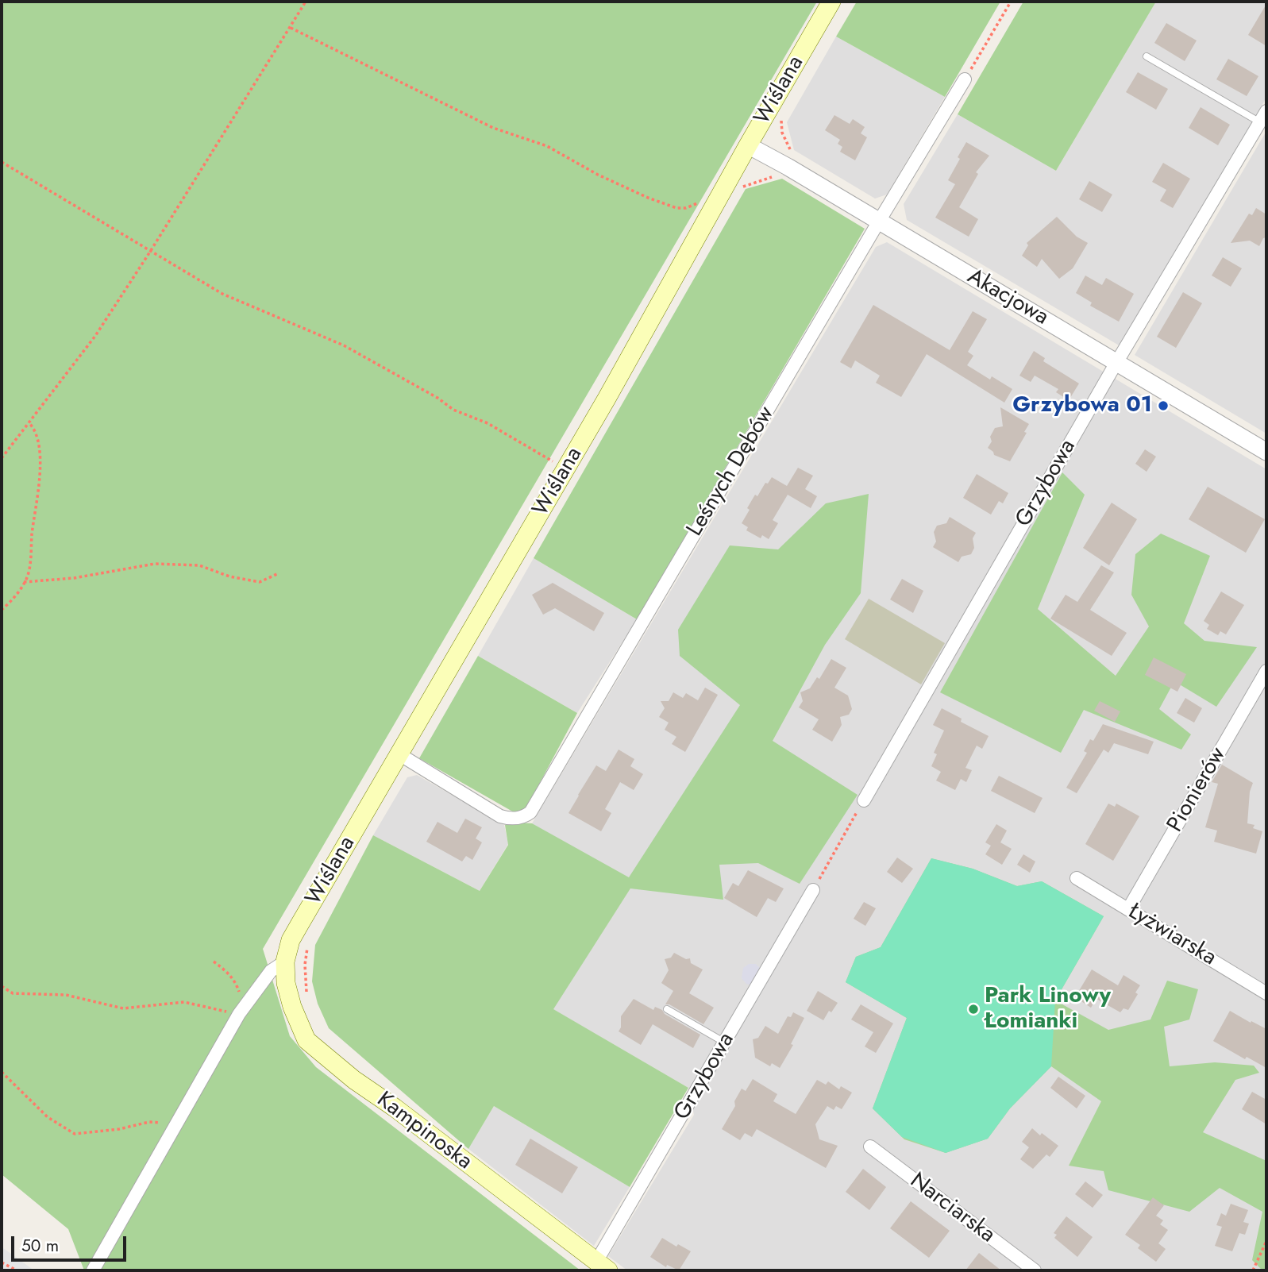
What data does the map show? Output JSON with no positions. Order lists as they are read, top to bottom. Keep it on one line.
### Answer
{"streets":{"main road":["Wiślana","Kampinoska"],"street":["Akacjowa","Leśnych Dębów","Grzybowa","Pionierów","Łyżwiarska","Narciarska"]},"crossings":[["Wiślana","Akacjowa"],["Wiślana","Leśnych Dębów"],["Wiślana","Kampinoska"],["Akacjowa","Leśnych Dębów"],["Akacjowa","Grzybowa"],["Grzybowa","Kampinoska"],["Pionierów","Łyżwiarska"]],"places":["Grzybowa 01","Park Linowy Łomianki"],"scale_bar":"50 m"}
